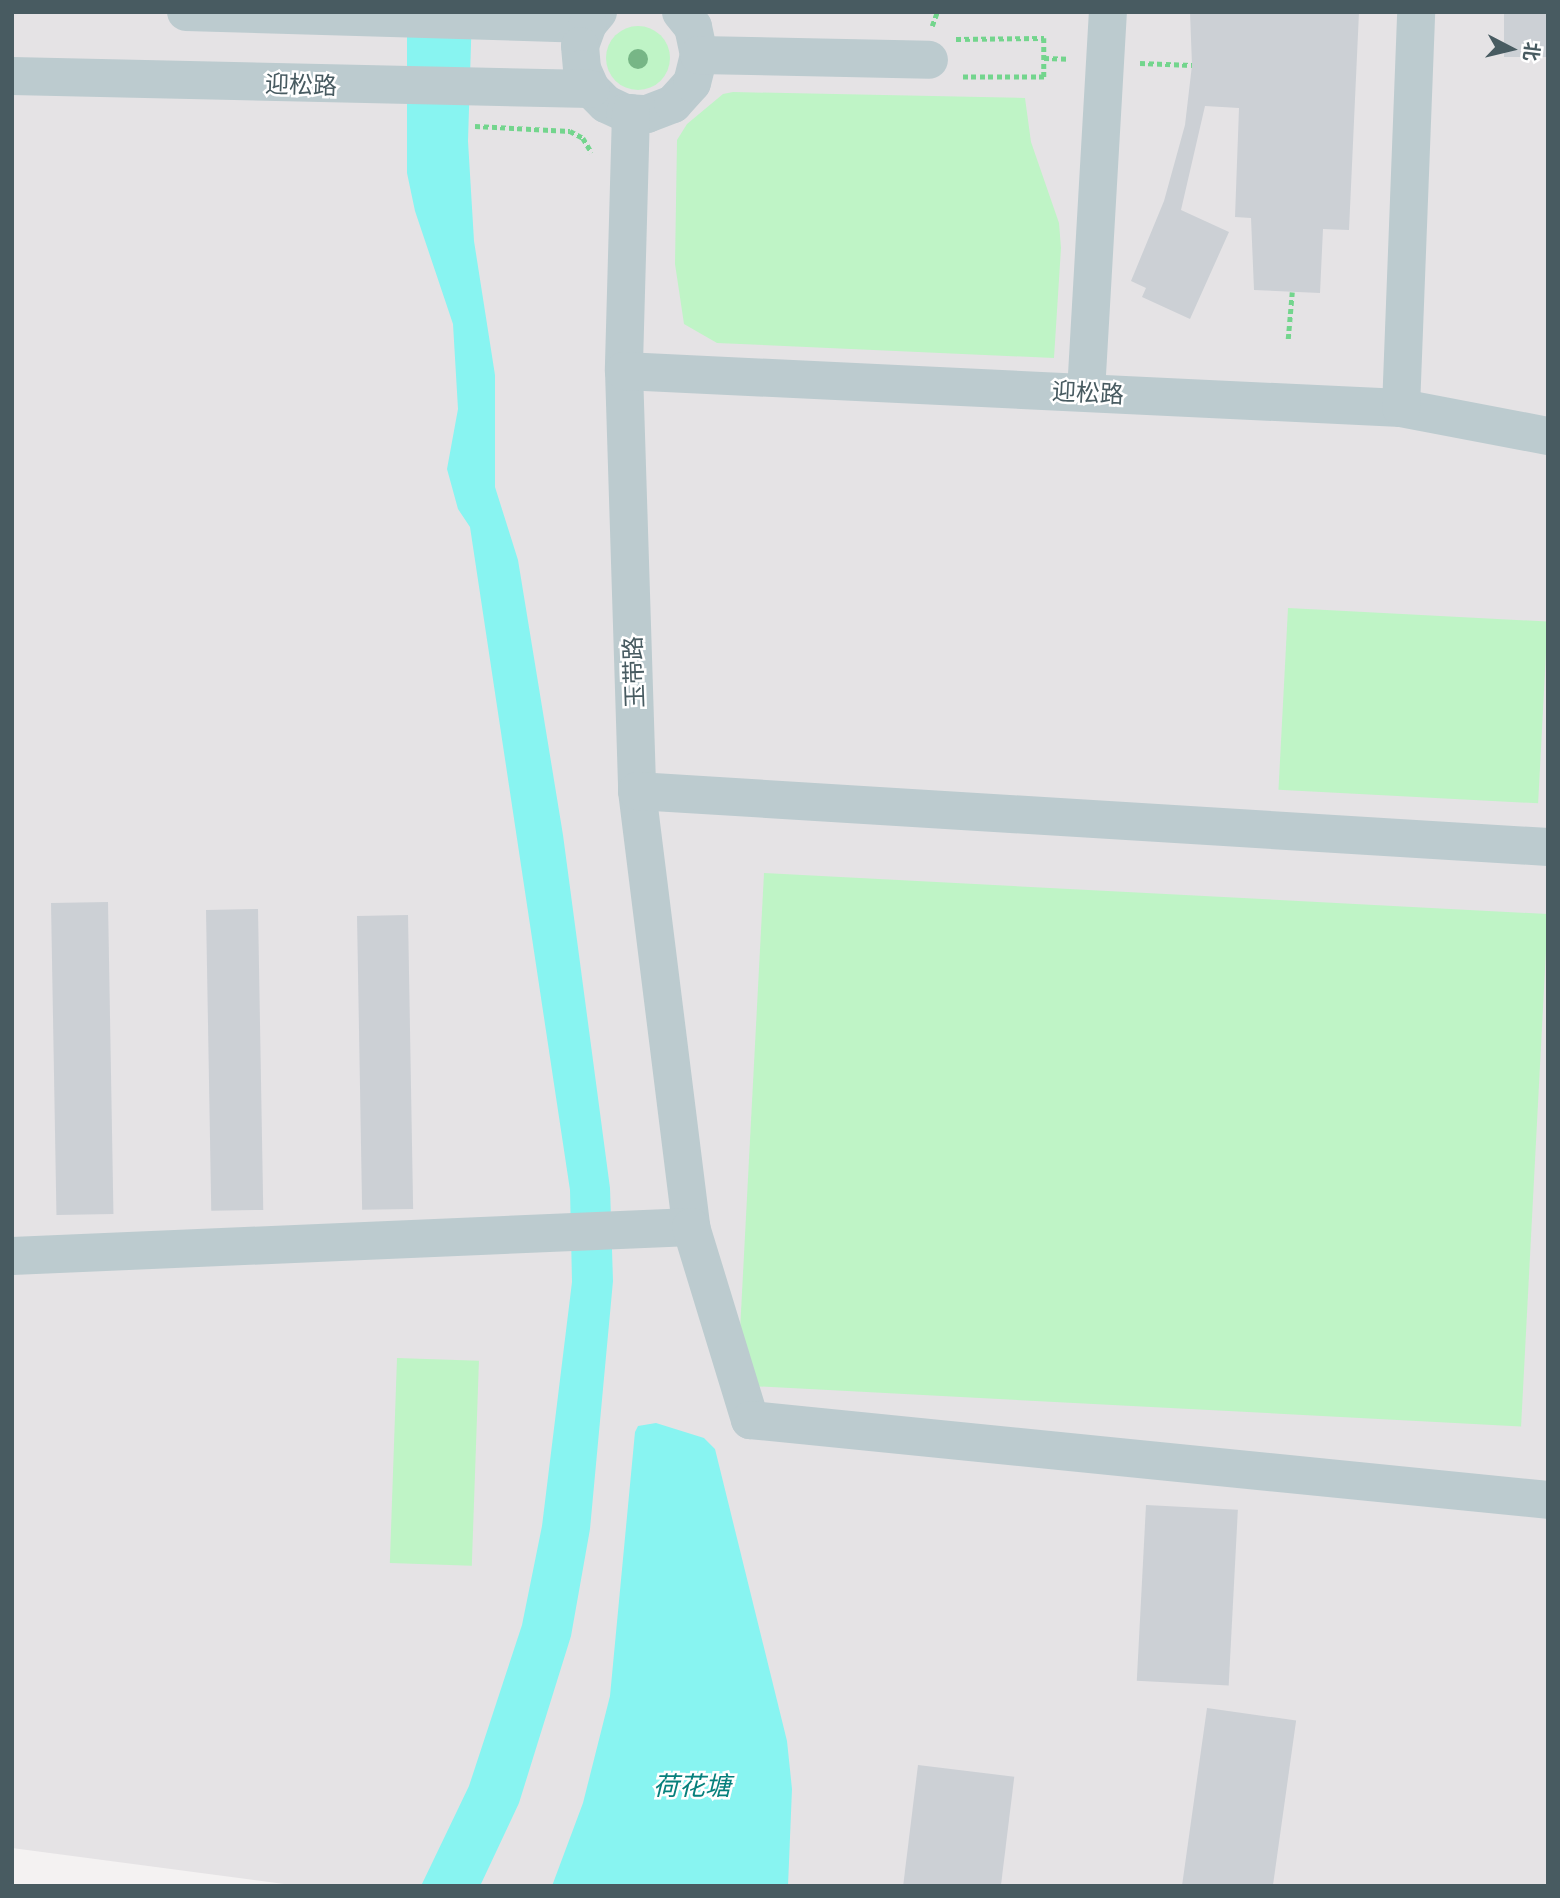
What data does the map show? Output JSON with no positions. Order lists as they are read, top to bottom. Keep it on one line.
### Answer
{"streets":{"street":["迎松路","玉带路"]},"crossings":[["迎松路","玉带路"]],"water":["荷花塘"],"north":"right"}
